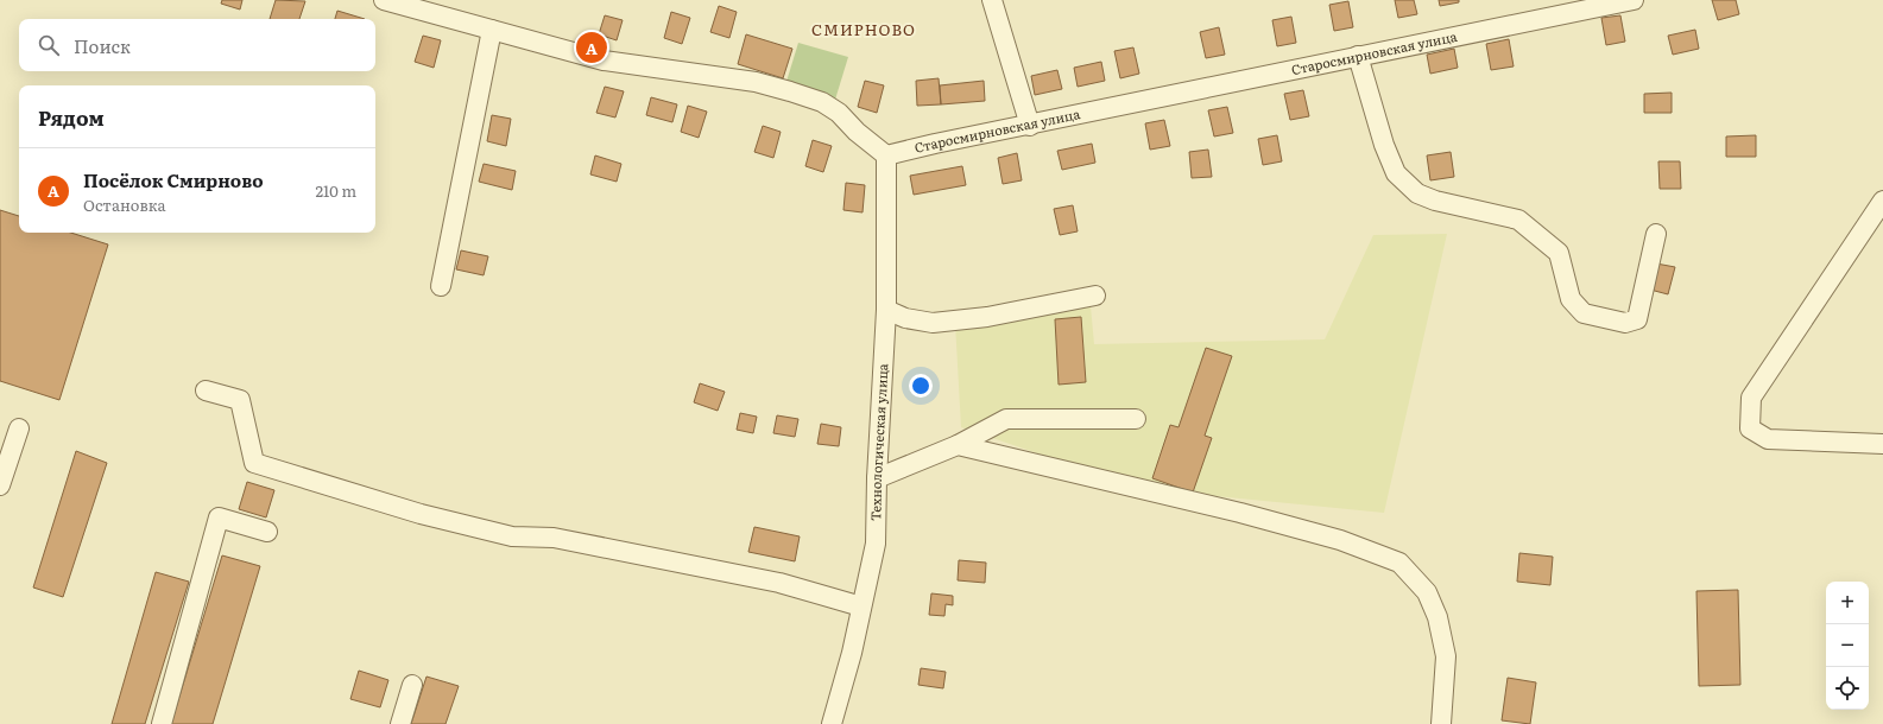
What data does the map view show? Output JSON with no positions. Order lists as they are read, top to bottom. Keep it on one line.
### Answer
{"streets":{"street":["Старосмирновская улица","Технологическая улица"]},"crossings":[["Старосмирновская улица","Технологическая улица"]],"districts":["СМИРНОВО"],"page":{"search":"Поиск","pins":"A","heading":"Рядом","list":[{"mark":"A","name":"Посёлок Смирново","note":"Остановка","value":"210 m"}],"map_buttons":["+","−"]}}
